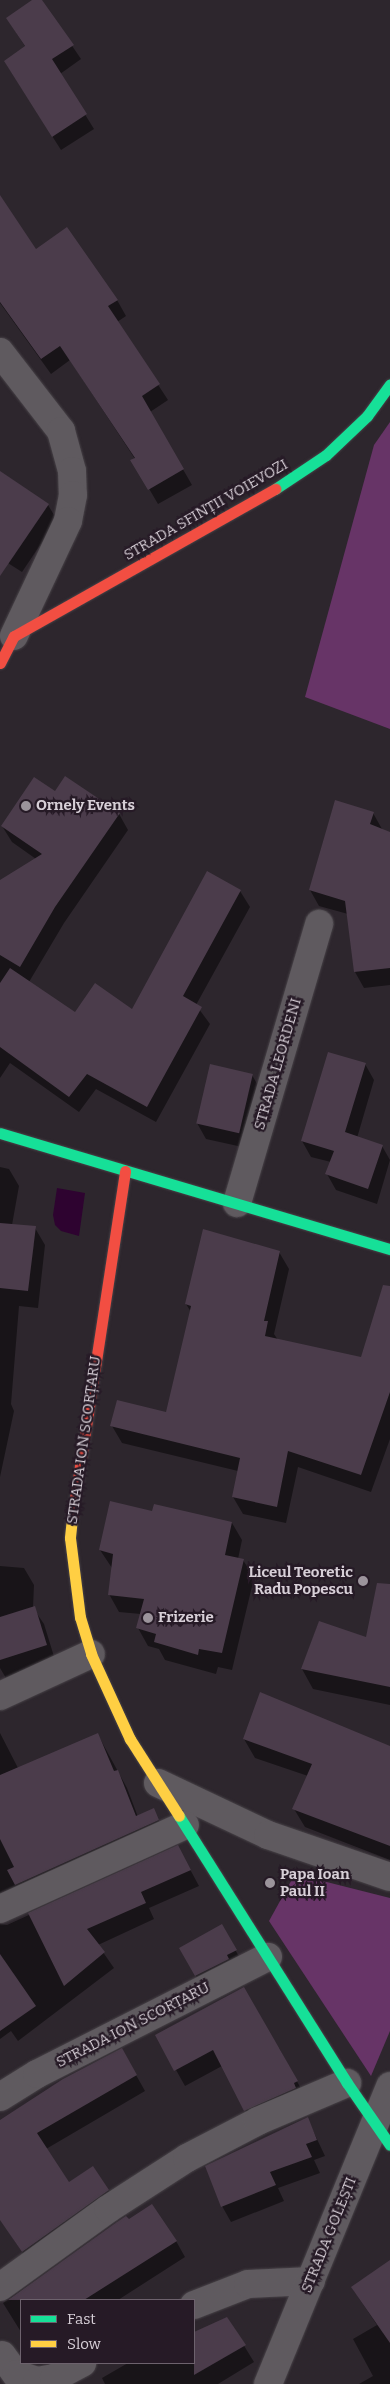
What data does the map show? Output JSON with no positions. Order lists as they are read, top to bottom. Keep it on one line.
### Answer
{"streets":{"street":["STRADA SFINȚII VOIEVOZI","STRADA LEORDENI","STRADA ION SCORȚARU","STRADA GOLEȘTI"]},"crossings":[["STRADA ION SCORȚARU","STRADA GOLEȘTI"]],"places":["Ornely Events","Liceul Teoretic Radu Popescu","Frizerie","Papa Ioan Paul II"],"legend":["Fast","Slow"]}
